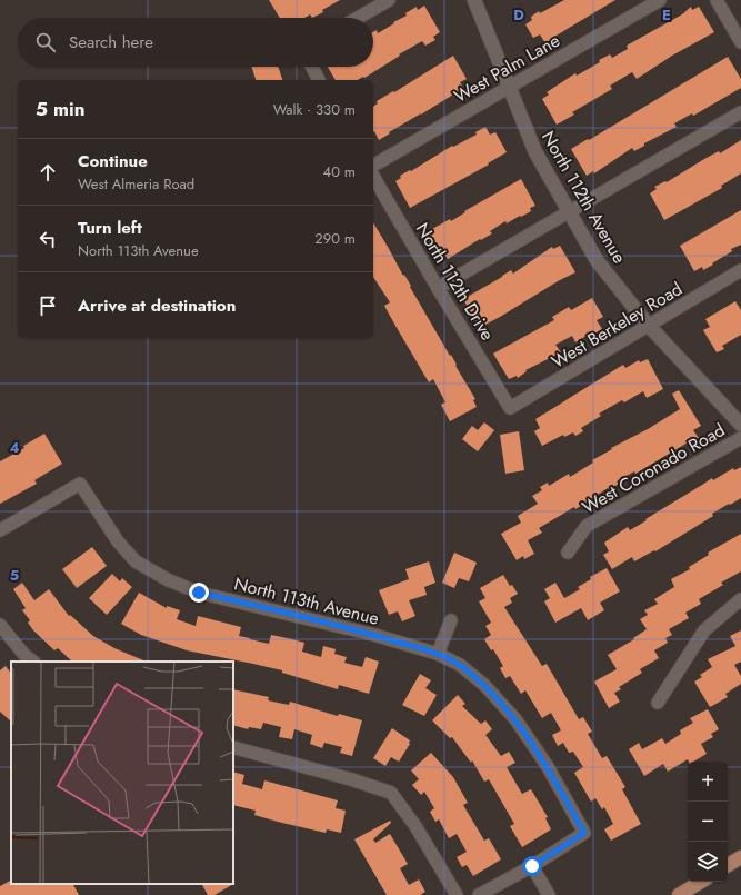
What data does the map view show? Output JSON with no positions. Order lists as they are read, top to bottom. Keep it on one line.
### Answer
{"streets":{"street":["West Palm Lane","North 112th Avenue","North 112th Drive","West Berkeley Road","West Coronado Road","North 113th Avenue"]},"crossings":[["West Palm Lane","North 112th Avenue"],["North 112th Avenue","West Berkeley Road"],["North 112th Drive","West Berkeley Road"]],"page":{"search":"Search here","heading":["5 min","Walk · 330 m"],"list":[["Continue","West Almeria Road","40 m"],["Turn left","North 113th Avenue","290 m"],"Arrive at destination"],"map_buttons":["+","−"]},"grid":{"columns":["D","E"],"rows":["4","5"]}}
